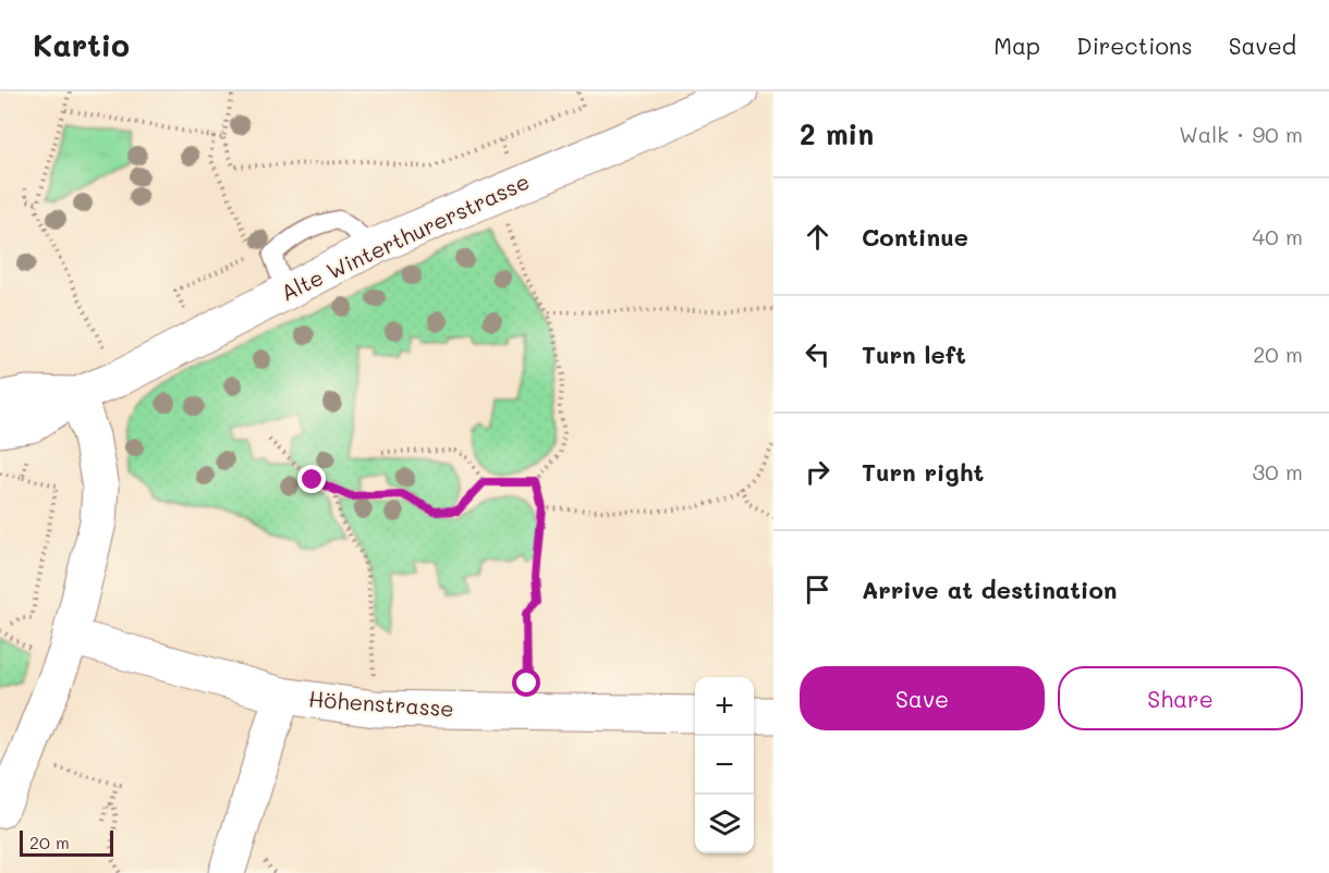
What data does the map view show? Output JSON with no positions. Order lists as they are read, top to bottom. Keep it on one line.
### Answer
{"streets":{"street":["Alte Winterthurerstrasse","Höhenstrasse"]},"scale_bar":"20 m","page":{"header":"Kartio","nav":["Map","Directions","Saved"],"heading":["2 min","Walk · 90 m"],"list":[["Continue","40 m"],["Turn left","20 m"],["Turn right","30 m"],"Arrive at destination"],"buttons":["Save","Share"],"map_buttons":["+","−"],"scale":"20 m"}}
